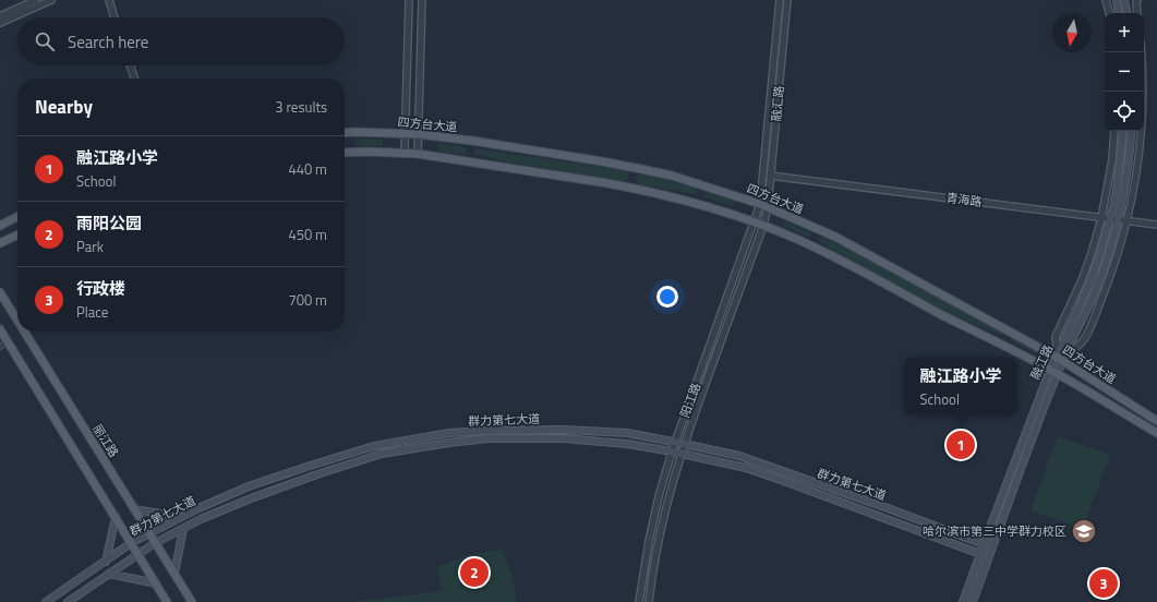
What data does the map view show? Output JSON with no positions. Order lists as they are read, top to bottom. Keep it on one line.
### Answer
{"streets":{"main road":["四方台大道","融江路","群力第七大道","丽江路"],"street":["融汇路","青海路","阳江路"]},"crossings":[["融汇路","四方台大道"],["融汇路","青海路"],["融汇路","阳江路"],["四方台大道","融江路"],["四方台大道","阳江路"],["青海路","融江路"],["融江路","群力第七大道"],["阳江路","群力第七大道"],["群力第七大道","丽江路"]],"places":{"school or university":["哈尔滨市第三中学群力校区"]},"north":"bottom","page":{"map_buttons":["+","−"],"search":"Search here","heading":["Nearby","3 results"],"list":[{"mark":"1","name":"融江路小学","note":"School","value":"440 m"},{"mark":"2","name":"雨阳公园","note":"Park","value":"450 m"},{"mark":"3","name":"行政楼","note":"Place","value":"700 m"}],"popup":["融江路小学","School"],"pins":["1","2","3"]}}
